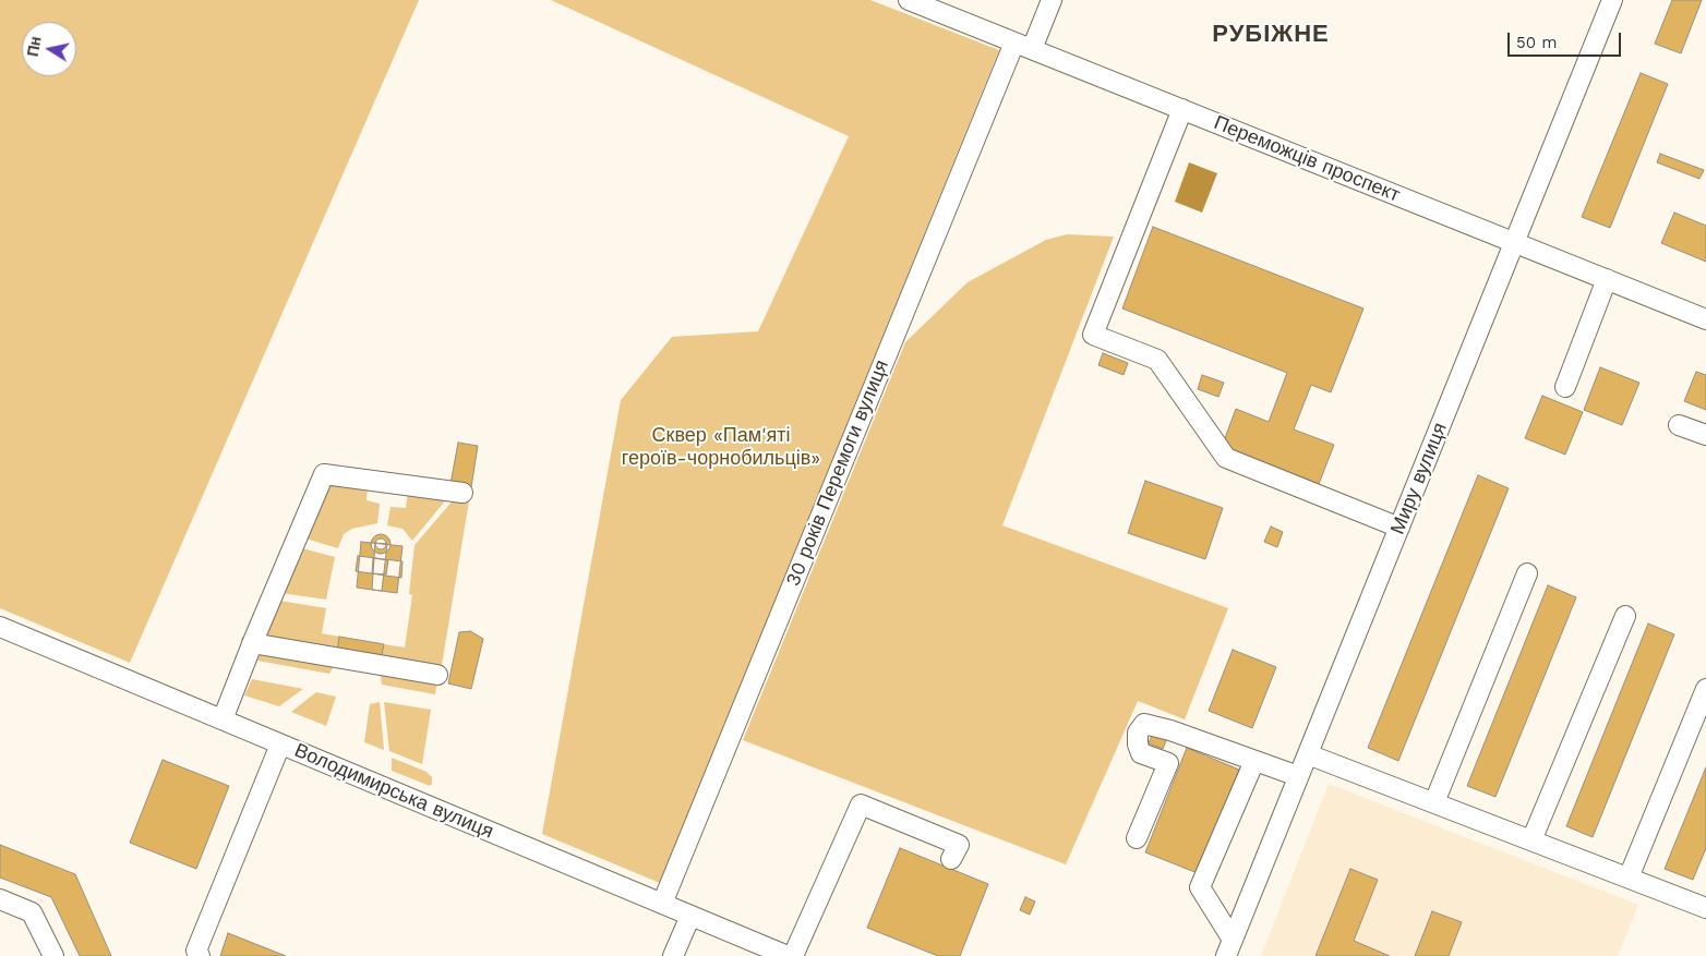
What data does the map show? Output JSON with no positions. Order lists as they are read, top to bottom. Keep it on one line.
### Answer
{"streets":{"street":["Переможців проспект","30 років Перемоги вулиця","Миру вулиця","Володимирська вулиця"]},"crossings":[["Переможців проспект","30 років Перемоги вулиця"],["Переможців проспект","Миру вулиця"],["30 років Перемоги вулиця","Володимирська вулиця"]],"districts":["РУБІЖНЕ"],"parks":["Сквер «Пам'яті героїв-чорнобильців»"],"scale_bar":"50 m","north":"left"}
